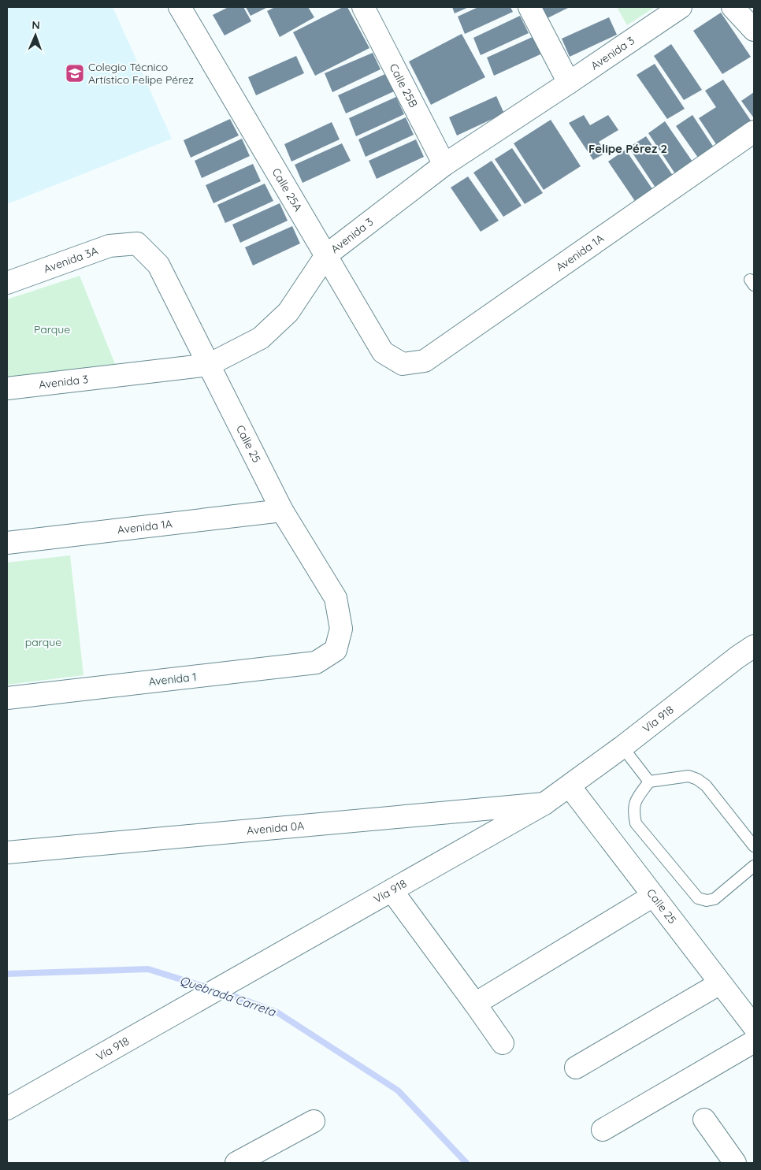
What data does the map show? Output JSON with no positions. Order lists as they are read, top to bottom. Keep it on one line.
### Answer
{"streets":{"street":["Avenida 3","Calle 25B","Calle 25A","Avenida 1A","Avenida 3A","Calle 25","Avenida 1","Vía 918","Avenida 0A"]},"crossings":[["Avenida 3","Calle 25B"],["Avenida 3","Calle 25A"],["Avenida 3","Calle 25"],["Calle 25A","Avenida 1A"],["Avenida 1A","Calle 25"],["Avenida 3A","Calle 25"],["Calle 25","Avenida 1"],["Calle 25","Vía 918"],["Vía 918","Avenida 0A"]],"districts":["Felipe Pérez 2"],"water":["Quebrada Carreta"],"parks":["Parque","parque"],"places":{"school or university":["Colegio Técnico Artístico Felipe Pérez"]},"north":"top"}
